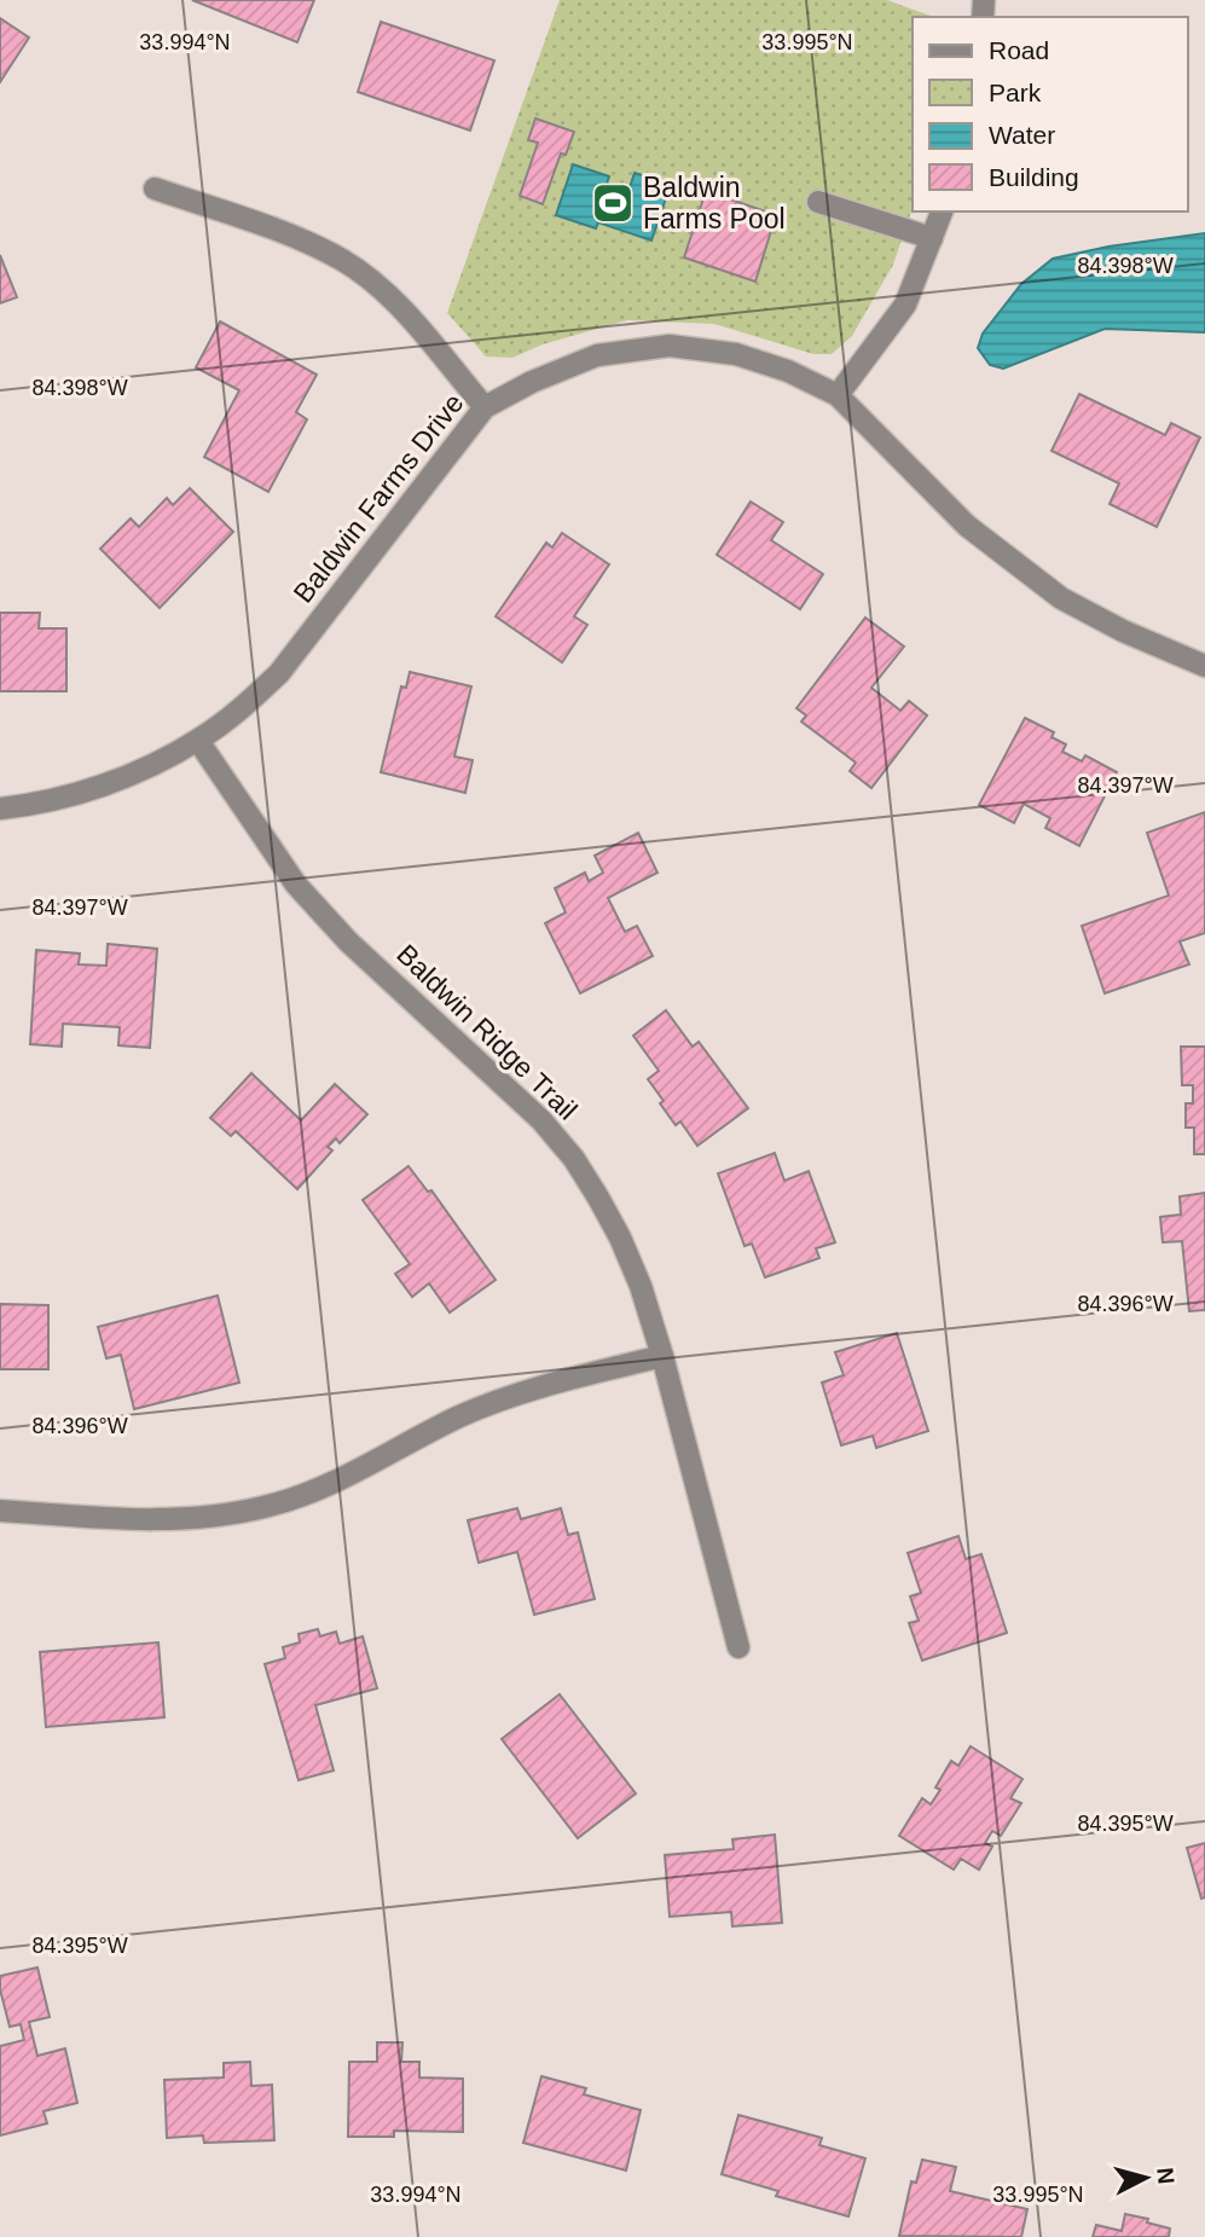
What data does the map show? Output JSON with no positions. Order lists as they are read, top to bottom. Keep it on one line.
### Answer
{"streets":{"street":["Baldwin Farms Drive","Baldwin Ridge Trail"]},"crossings":[["Baldwin Farms Drive","Baldwin Ridge Trail"]],"places":{"sports":["Baldwin Farms Pool"]},"legend":["Road","Park","Water","Building"],"north":"right","coordinates":["33.994°N","33.995°N","84.398°W","84.397°W","84.396°W","84.395°W"]}
